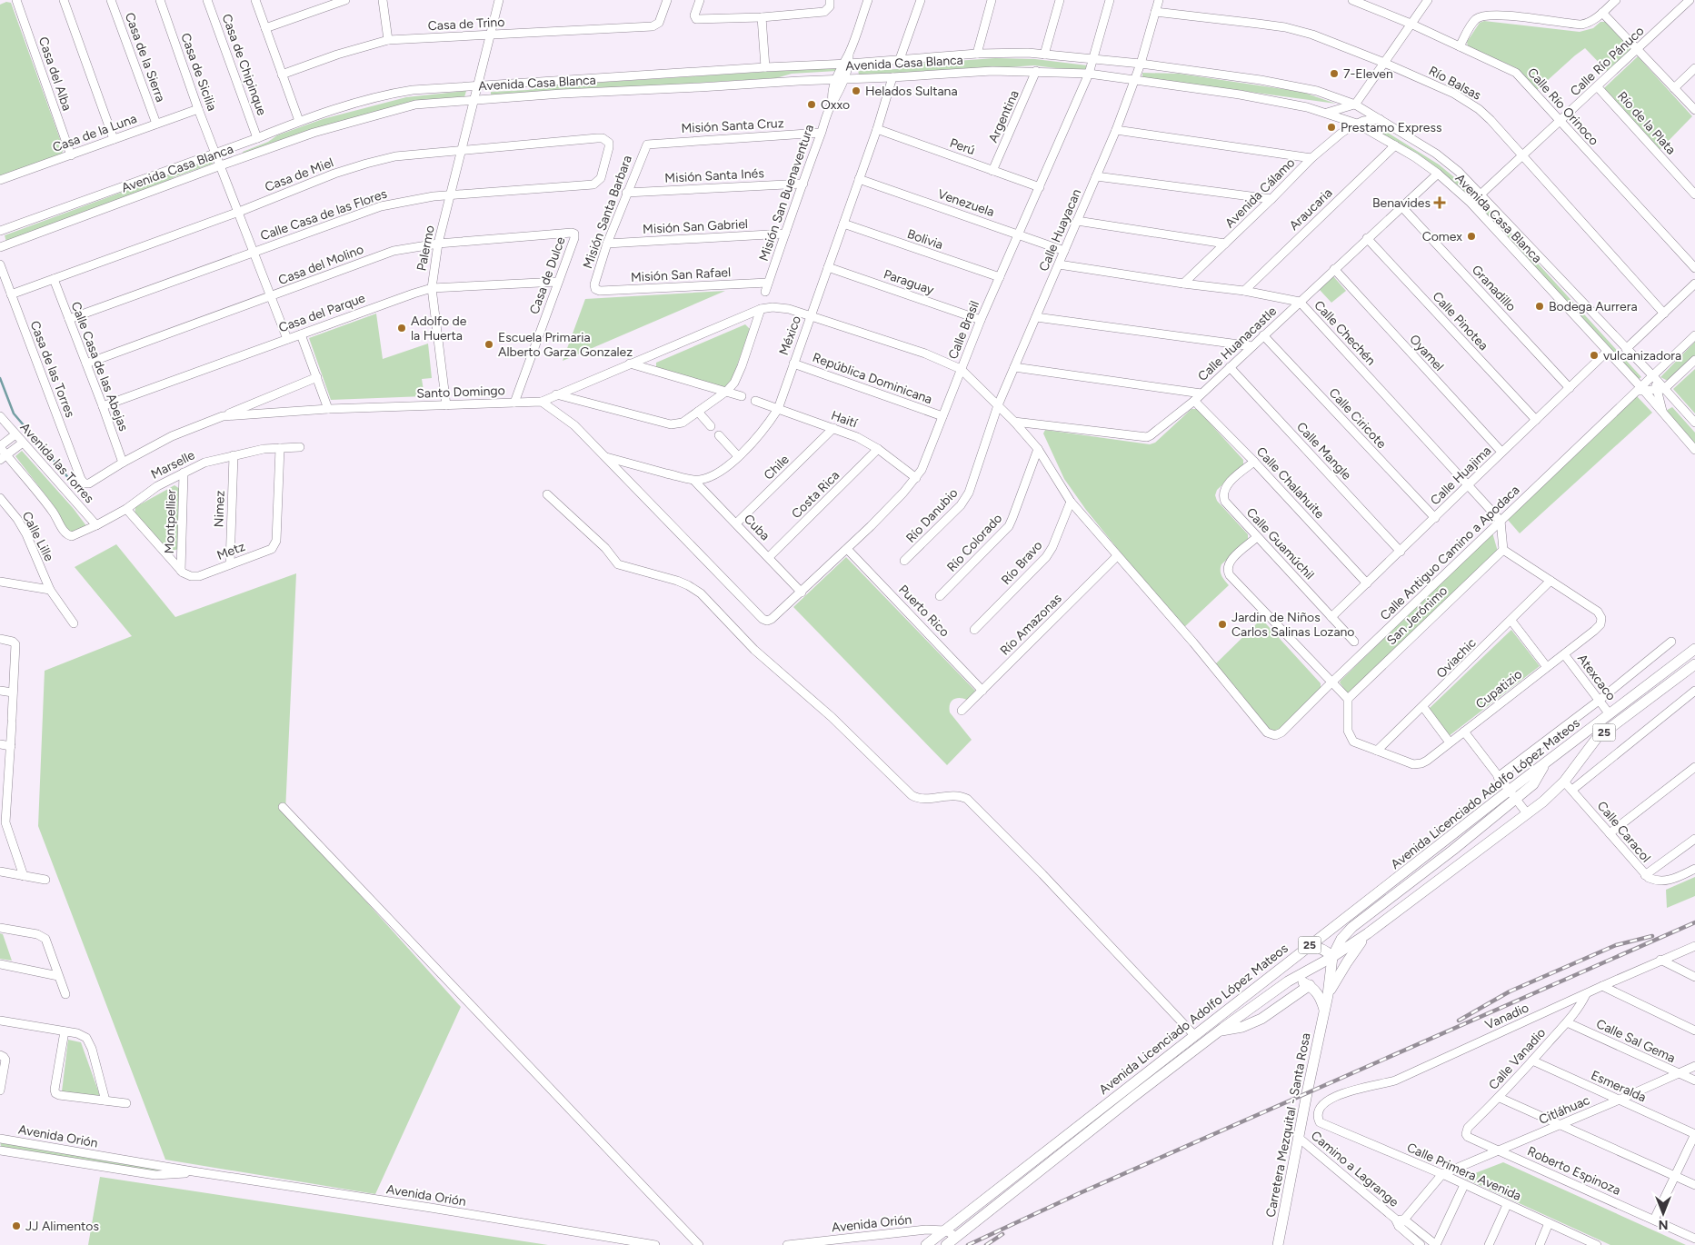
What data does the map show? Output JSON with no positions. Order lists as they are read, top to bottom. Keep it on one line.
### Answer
{"streets":{"main road":["25","Avenida Licenciado Adolfo López Mateos","Carretera Mezquital - Santa Rosa"],"street":["Casa de Trino","Casa de la Sierra","Calle Río Pánuco","Avenida Casa Blanca","Casa de Chipinque","Casa de Sicilia","Casa del Alba","Río Balsas","Calle Río Orinoco","Argentina","Río de la Plata","Misión Santa Cruz","Casa de la Luna","Perú","Casa de Miel","Misión Santa Inés","Misión San Buenaventura","Avenida Cálamo","Venezuela","Araucaria","Misión Santa Barbara","Calle Casa de las Flores","Misión San Gabriel","Calle Huayacan","Bolivia","Palermo","Casa del Molino","Misión San Rafael","Casa de Dulce","Paraguay","Granadillo","Casa del Parque","Calle Pinotea","Calle Brasil","Calle Chechén","México","Calle Huanacastle","Oyamel","Calle Casa de las Abejas","Casa de las Torres","República Dominicana","Santo Domingo","Calle Ciricote","Haití","Calle Mangle","Avenida las Torres","Marselle","Chile","Calle Huajima","Calle Chalahuite","Costa Rica","Nimez","Río Danubio","Montpellier","Cuba","Calle Lille","Río Colorado","Calle Guamúchil","Metz","Calle Antiguo Camino a Apodaca","Río Bravo","Puerto Rico","San Jerónimo","Río Amazonas","Oviachic","Atexcaco","Cupatizio","Calle Caracol","Vanadio","Calle Sal Gema","Calle Vanadio","Esmeralda","Citláhuac","Avenida Orión","Camino a Lagrange","Roberto Espinoza","Calle Primera Avenida"]},"crossings":[["Casa de Trino","Palermo"],["Casa de la Sierra","Casa de la Luna"],["Calle Río Pánuco","Avenida Casa Blanca"],["Calle Río Pánuco","Río Balsas"],["Calle Río Pánuco","Calle Río Orinoco"],["Calle Río Pánuco","Río de la Plata"],["Avenida Casa Blanca","Casa de Chipinque"],["Avenida Casa Blanca","Casa de Sicilia"],["Avenida Casa Blanca","Argentina"],["Avenida Casa Blanca","Misión San Buenaventura"],["Avenida Casa Blanca","Avenida Cálamo"],["Avenida Casa Blanca","Araucaria"],["Avenida Casa Blanca","Calle Huayacan"],["Avenida Casa Blanca","Palermo"],["Avenida Casa Blanca","Calle Brasil"],["Avenida Casa Blanca","México"],["Avenida Casa Blanca","Calle Huanacastle"],["Avenida Casa Blanca","Calle Huajima"],["Avenida Casa Blanca","Calle Antiguo Camino a Apodaca"],["Casa de Sicilia","Casa de la Luna"],["Casa de Sicilia","Casa de Miel"],["Casa de Sicilia","Calle Casa de las Flores"],["Casa de Sicilia","Casa del Molino"],["Casa de Sicilia","Casa del Parque"],["Casa del Alba","Casa de la Luna"],["Río Balsas","Calle Huayacan"],["Argentina","Perú"],["Misión Santa Cruz","Misión San Buenaventura"],["Misión Santa Cruz","Misión Santa Barbara"],["Perú","Calle Brasil"],["Perú","México"],["Casa de Miel","Calle Casa de las Flores"],["Casa de Miel","Palermo"],["Casa de Miel","Calle Casa de las Abejas"],["Casa de Miel","Casa de las Torres"],["Misión Santa Inés","Misión San Buenaventura"],["Misión Santa Inés","Misión Santa Barbara"],["Misión San Buenaventura","Misión San Gabriel"],["Misión San Buenaventura","Misión San Rafael"],["Avenida Cálamo","Calle Chechén"],["Venezuela","Calle Huayacan"],["Venezuela","Calle Brasil"],["Venezuela","México"],["Araucaria","Calle Chechén"],["Misión Santa Barbara","Misión San Gabriel"],["Misión Santa Barbara","Misión San Rafael"],["Calle Casa de las Flores","Palermo"],["Calle Casa de las Flores","Calle Casa de las Abejas"],["Calle Huayacan","Calle Chechén"],["Calle Huayacan","Río Danubio"],["Bolivia","Calle Brasil"],["Bolivia","México"],["Palermo","Casa del Molino"],["Palermo","Casa del Parque"],["Palermo","Santo Domingo"],["Casa del Molino","Casa de Dulce"],["Casa del Molino","Calle Casa de las Abejas"],["Casa de Dulce","Casa del Parque"],["Casa de Dulce","Santo Domingo"],["Paraguay","Calle Brasil"],["Paraguay","México"],["Granadillo","Calle Huanacastle"],["Granadillo","Calle Huajima"],["Casa del Parque","Calle Casa de las Abejas"],["Calle Pinotea","Calle Huanacastle"],["Calle Pinotea","Calle Huajima"],["Calle Brasil","República Dominicana"],["Calle Brasil","Haití"],["Calle Brasil","Cuba"],["Calle Brasil","Puerto Rico"],["Calle Chechén","Calle Huanacastle"],["Calle Chechén","Calle Huajima"],["Calle Chechén","Calle Antiguo Camino a Apodaca"],["México","República Dominicana"],["México","Haití"],["México","Cuba"],["Calle Huanacastle","Oyamel"],["Calle Huanacastle","Calle Ciricote"],["Calle Huanacastle","Calle Mangle"],["Calle Huanacastle","Calle Chalahuite"],["Oyamel","Calle Huajima"],["Calle Casa de las Abejas","Santo Domingo"],["Casa de las Torres","Santo Domingo"],["Calle Ciricote","Calle Huajima"],["Haití","Chile"],["Haití","Costa Rica"],["Calle Mangle","Calle Huajima"],["Avenida las Torres","Marselle"],["Marselle","Nimez"],["Marselle","Montpellier"],["Marselle","Metz"],["Chile","Cuba"],["Calle Huajima","Calle Chalahuite"],["Calle Huajima","Calle Guamúchil"],["Calle Chalahuite","Calle Guamúchil"],["Costa Rica","Cuba"],["Nimez","Metz"],["Montpellier","Metz"],["Calle Antiguo Camino a Apodaca","Río Amazonas"],["Puerto Rico","Río Amazonas"],["San Jerónimo","Cupatizio"],["Oviachic","Cupatizio"],["Atexcaco","Cupatizio"],["Atexcaco","Avenida Licenciado Adolfo López Mateos"],["Avenida Licenciado Adolfo López Mateos","Calle Caracol"],["Avenida Licenciado Adolfo López Mateos","Avenida Orión"],["Vanadio","Calle Vanadio"],["Vanadio","Calle Primera Avenida"],["Calle Sal Gema","Calle Vanadio"],["Calle Sal Gema","Citláhuac"],["Calle Vanadio","Esmeralda"],["Calle Vanadio","Roberto Espinoza"],["Esmeralda","Citláhuac"],["Citláhuac","Roberto Espinoza"],["Citláhuac","Calle Primera Avenida"],["Carretera Mezquital - Santa Rosa","Camino a Lagrange"]],"places":{"other":["7-Eleven","Helados Sultana","Oxxo","Prestamo Express","Comex","Bodega Aurrera","Adolfo de la Huerta","Escuela Primaria Alberto Garza Gonzalez","vulcanizadora","Jardin de Niños Carlos Salinas Lozano","JJ Alimentos"],"health":["Benavides"]},"north":"bottom"}
